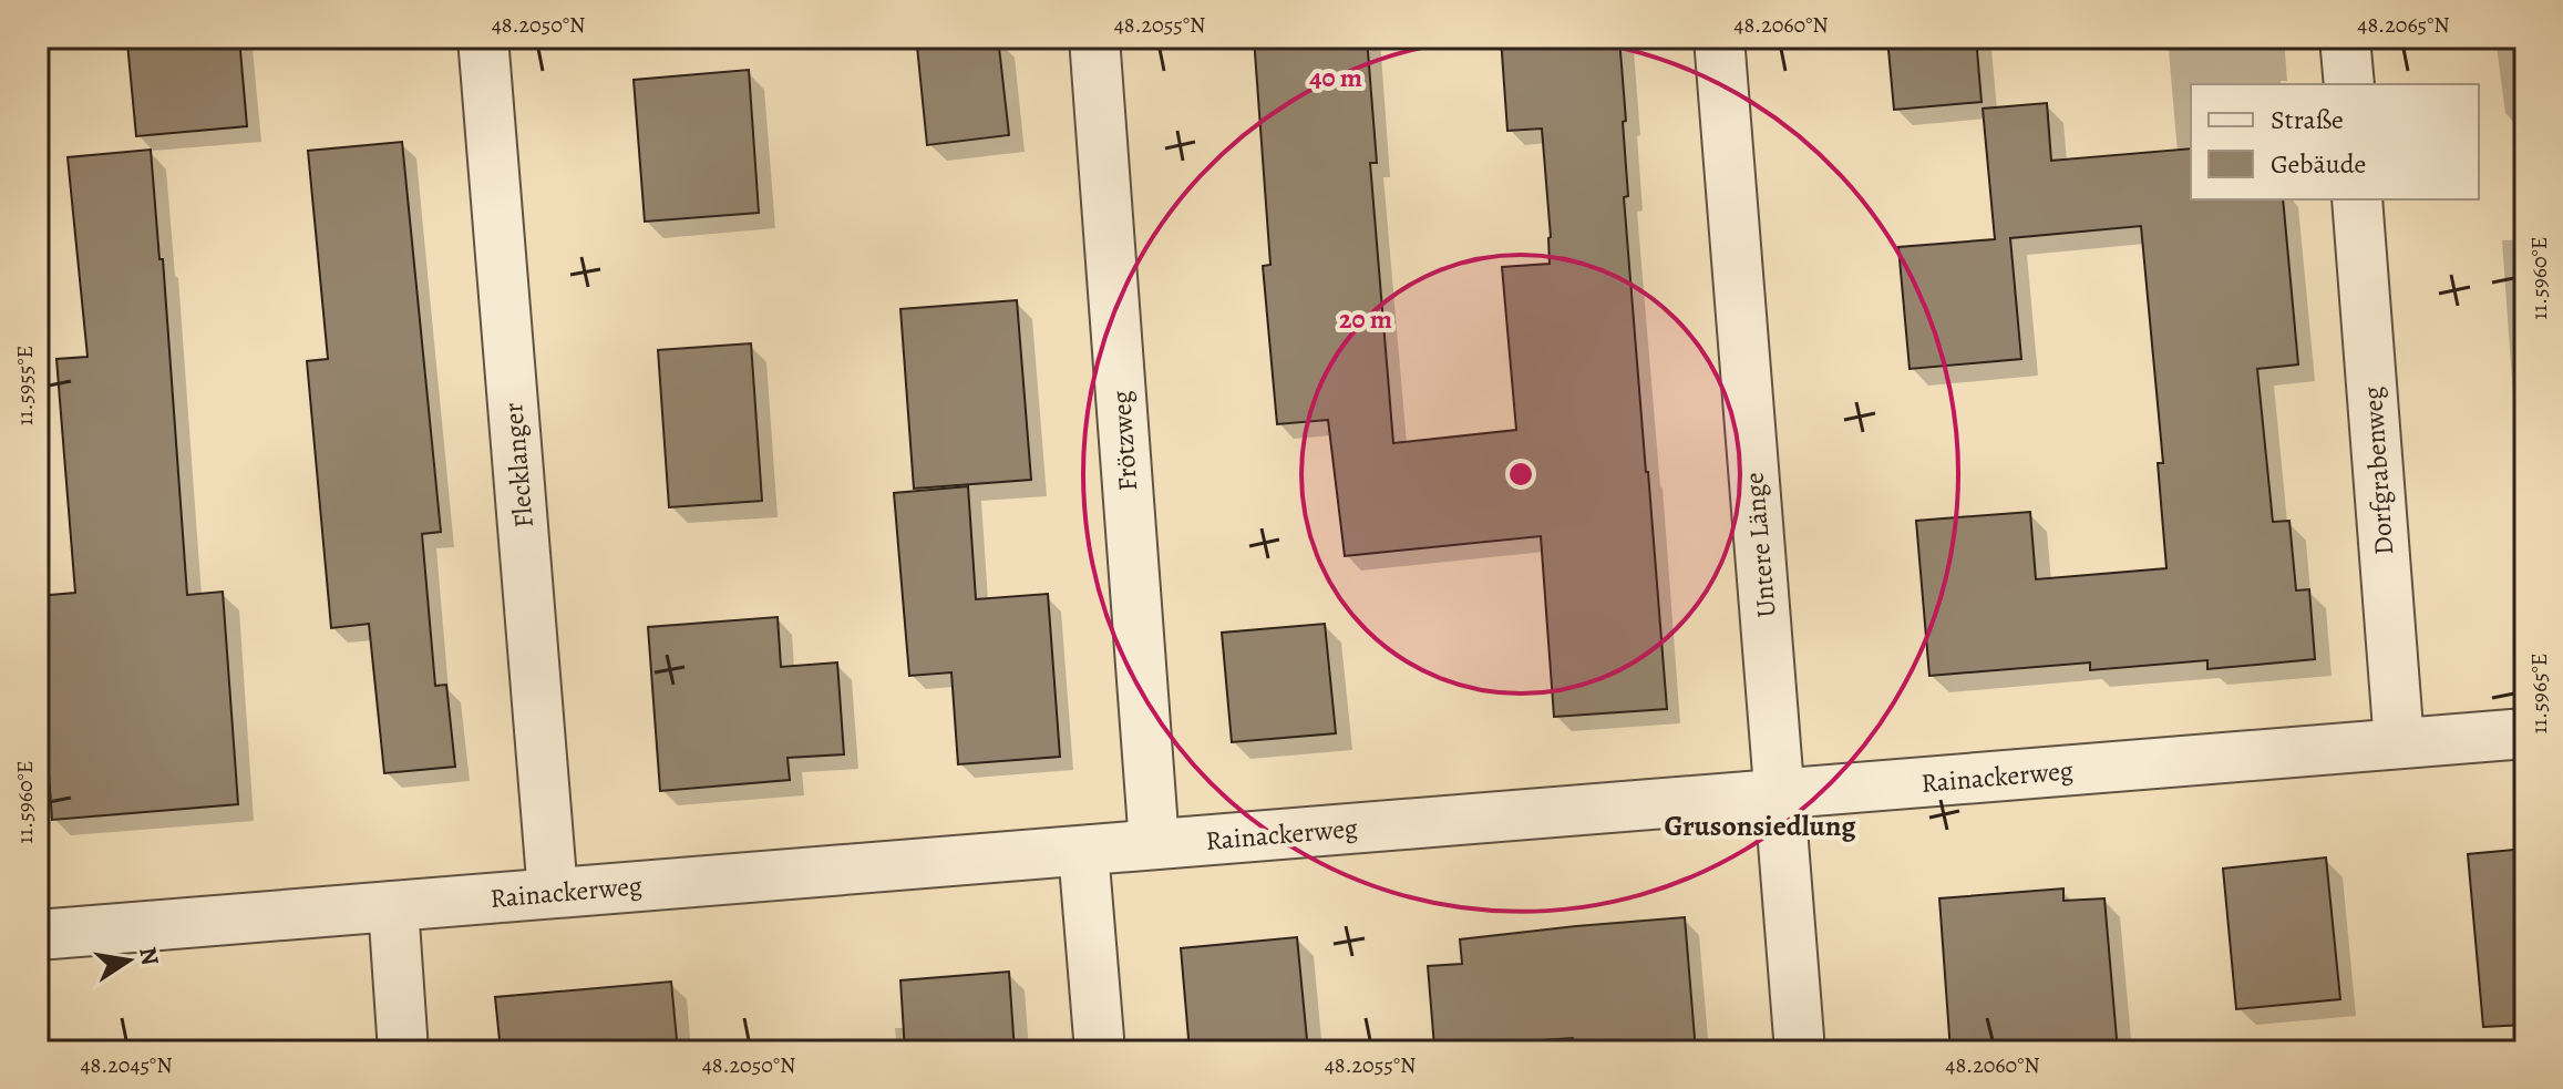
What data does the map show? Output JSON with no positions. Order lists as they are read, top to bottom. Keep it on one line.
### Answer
{"streets":{"street":["Frötzweg","Flecklanger","Dorfgrabenweg","Untere Länge","Rainackerweg"]},"crossings":[["Frötzweg","Rainackerweg"],["Flecklanger","Rainackerweg"],["Dorfgrabenweg","Rainackerweg"],["Untere Länge","Rainackerweg"]],"districts":["Grusonsiedlung"],"legend":["Straße","Gebäude"],"north":"right","coordinates":["48.2050°N","48.2055°N","48.2060°N","48.2065°N","11.5960°E","11.5955°E","11.5965°E","48.2045°N"],"rings":["40 m","20 m"]}
